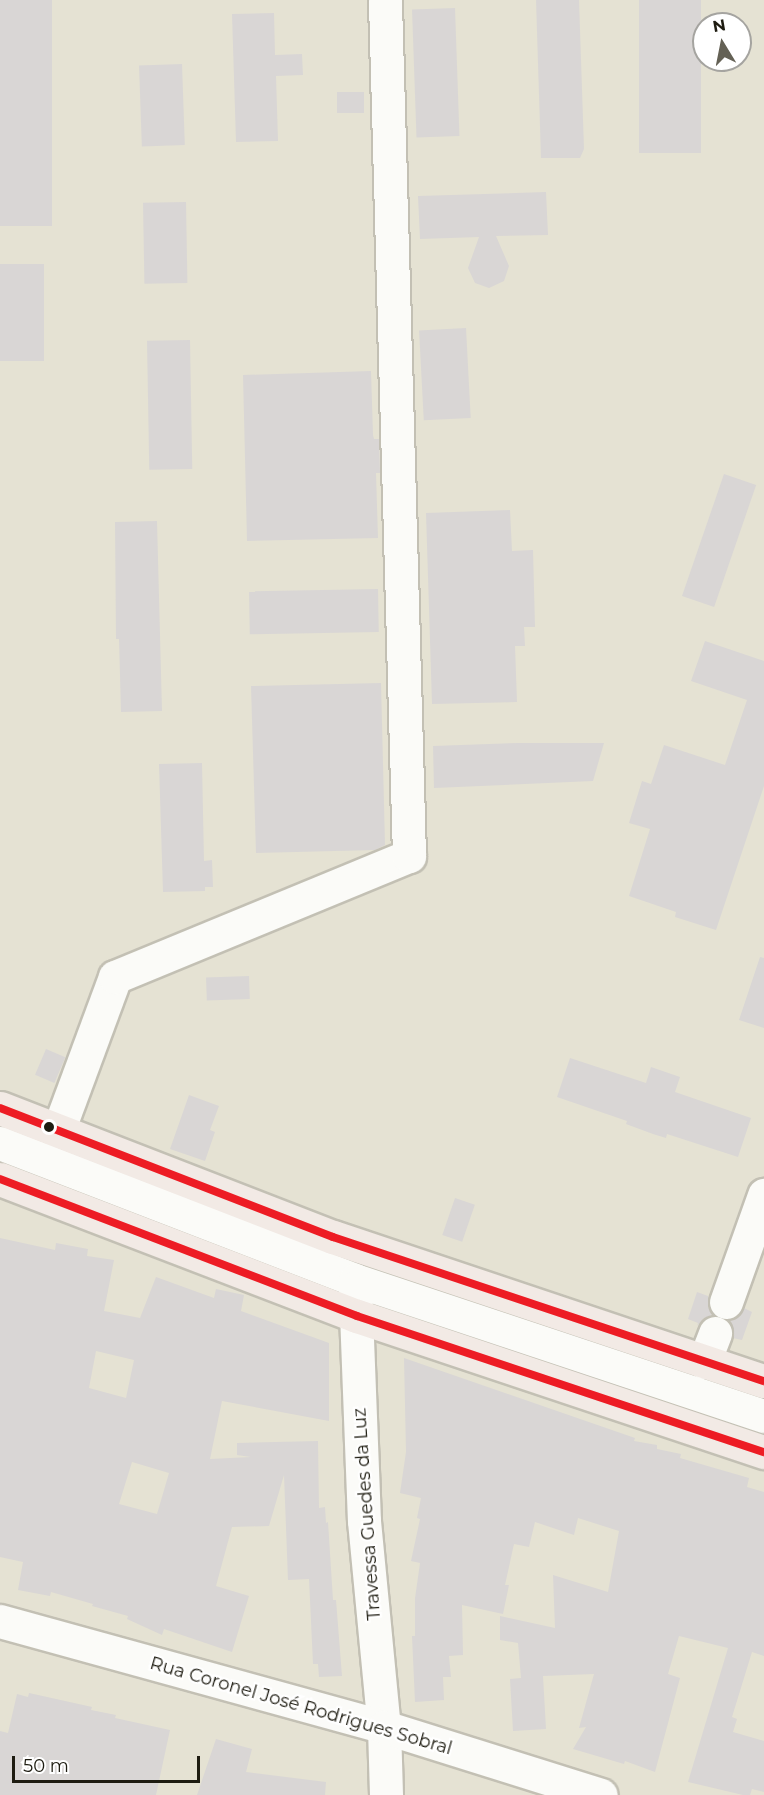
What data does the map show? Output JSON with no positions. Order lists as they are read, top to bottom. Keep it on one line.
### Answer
{"streets":{"street":["Travessa Guedes da Luz","Rua Coronel José Rodrigues Sobral"]},"crossings":[["Travessa Guedes da Luz","Rua Coronel José Rodrigues Sobral"]],"scale_bar":"50 m","north":"top"}
